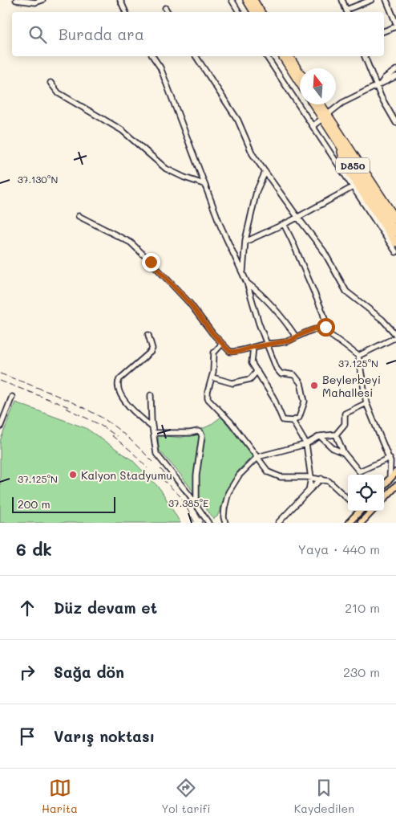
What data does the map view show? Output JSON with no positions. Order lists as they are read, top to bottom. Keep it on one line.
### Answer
{"streets":{"highway":["D850"]},"places":["Beylerbeyi Mahallesi","Kalyon Stadyumu"],"scale_bar":"200 m","north":"top","page":{"search":"Burada ara","scale":"200 m","heading":["6 dk","Yaya · 440 m"],"list":[["Düz devam et","210 m"],["Sağa dön","230 m"],"Varış noktası"],"nav":["Harita","Yol tarifi","Kaydedilen"]},"coordinates":["37.130°N","37.125°N","37.385°E"]}
